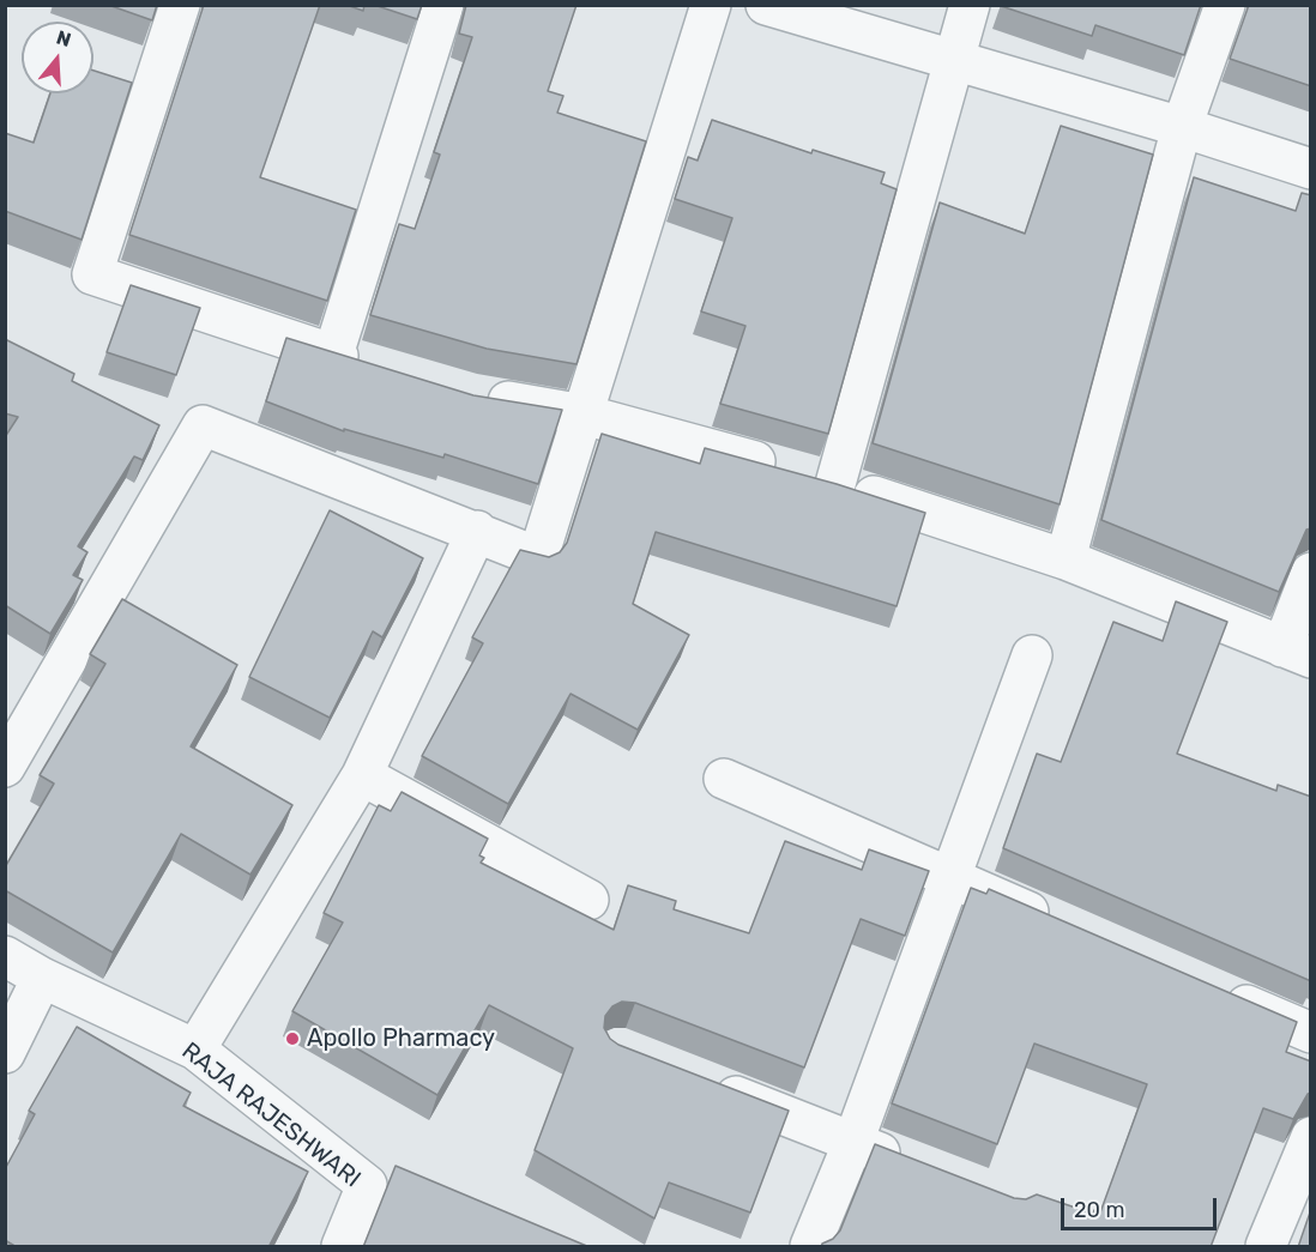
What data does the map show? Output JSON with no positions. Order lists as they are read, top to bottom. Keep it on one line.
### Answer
{"streets":{"street":["RAJA RAJESHWARI"]},"places":["Apollo Pharmacy"],"scale_bar":"20 m","north":"top"}
